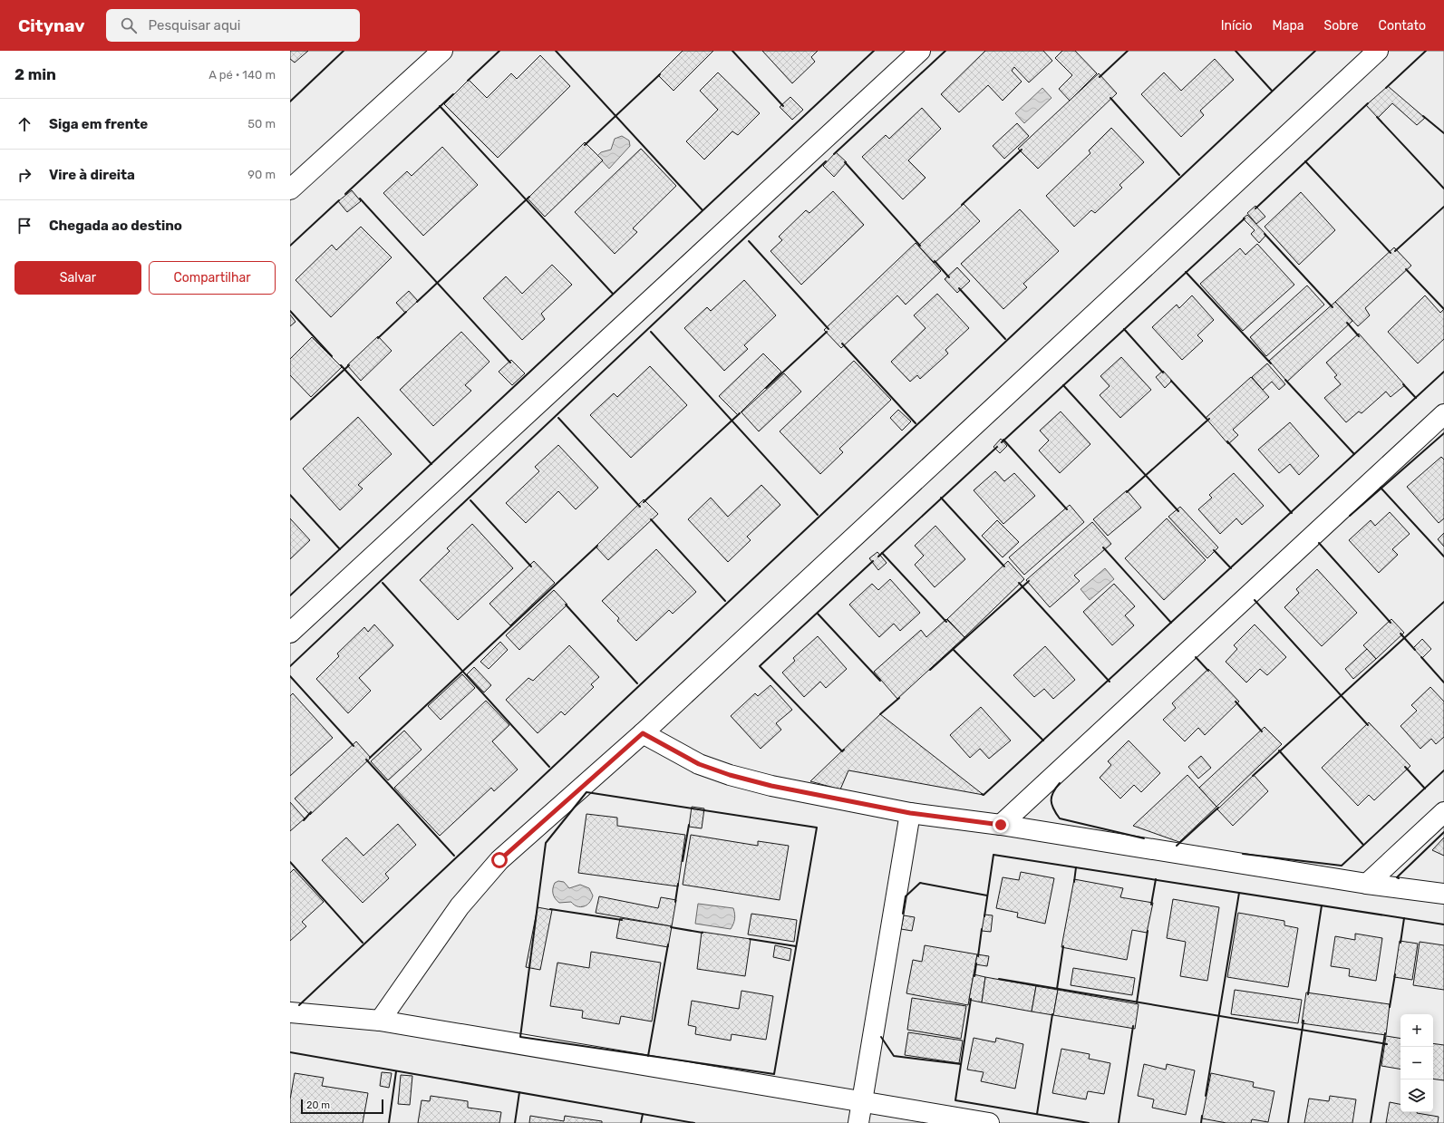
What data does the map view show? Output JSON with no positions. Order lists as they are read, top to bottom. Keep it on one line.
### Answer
{"scale_bar":"20 m","page":{"header":"Citynav","search":"Pesquisar aqui","nav":["Início","Mapa","Sobre","Contato"],"heading":["2 min","A pé · 140 m"],"list":[["Siga em frente","50 m"],["Vire à direita","90 m"],"Chegada ao destino"],"buttons":["Salvar","Compartilhar"],"map_buttons":["+","−"],"scale":"20 m"}}
